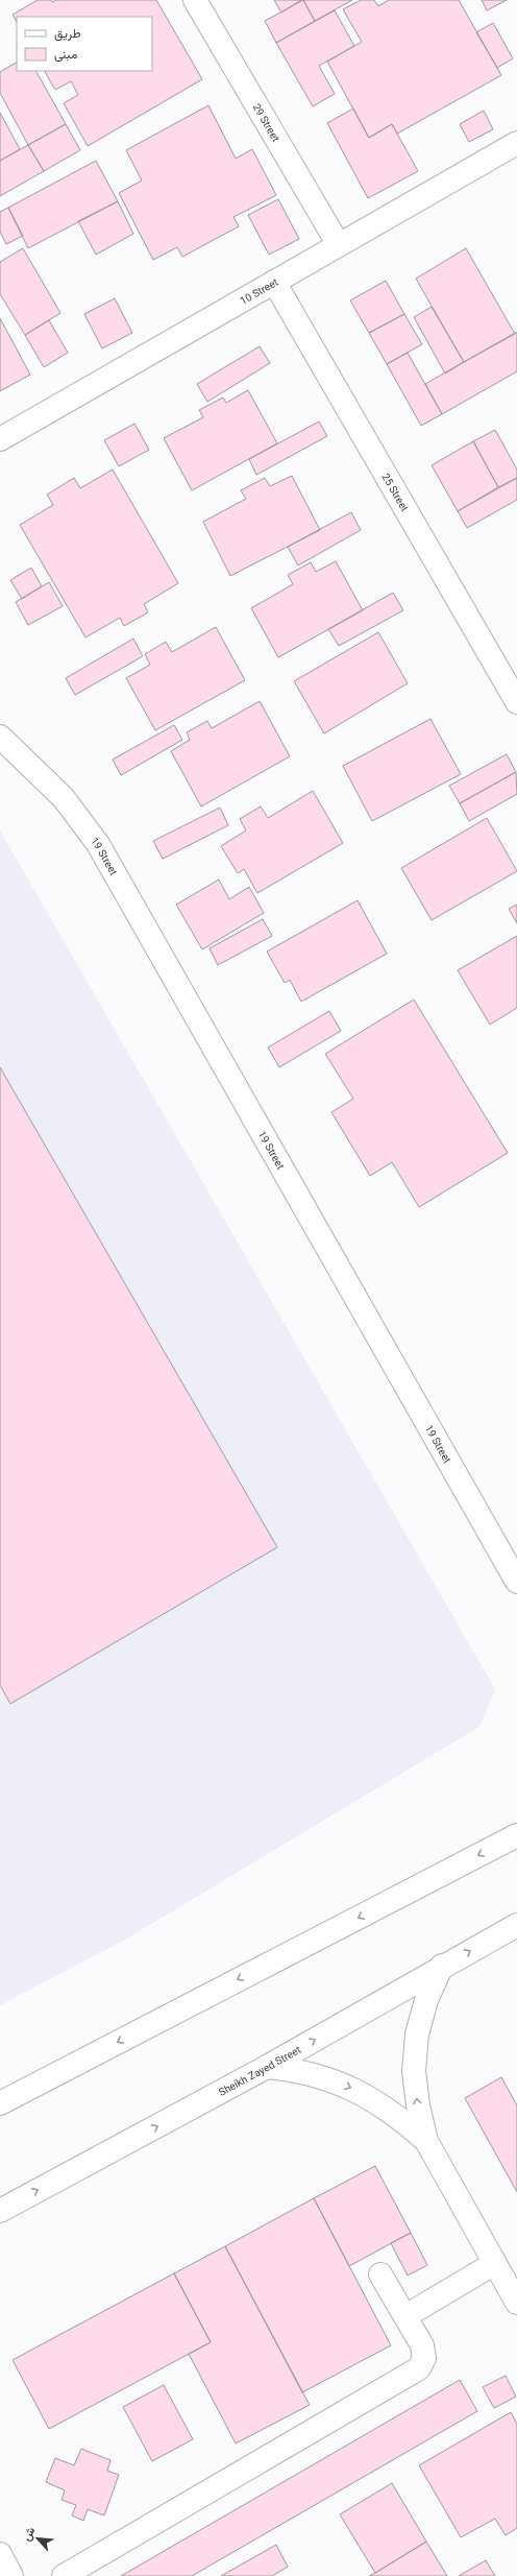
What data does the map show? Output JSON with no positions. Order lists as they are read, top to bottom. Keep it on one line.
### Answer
{"streets":{"street":["29 Street","10 Street","25 Street","19 Street","Sheikh Zayed Street"]},"crossings":[["29 Street","10 Street"],["10 Street","25 Street"]],"legend":["طريق","مبنى"],"north":"top left"}
